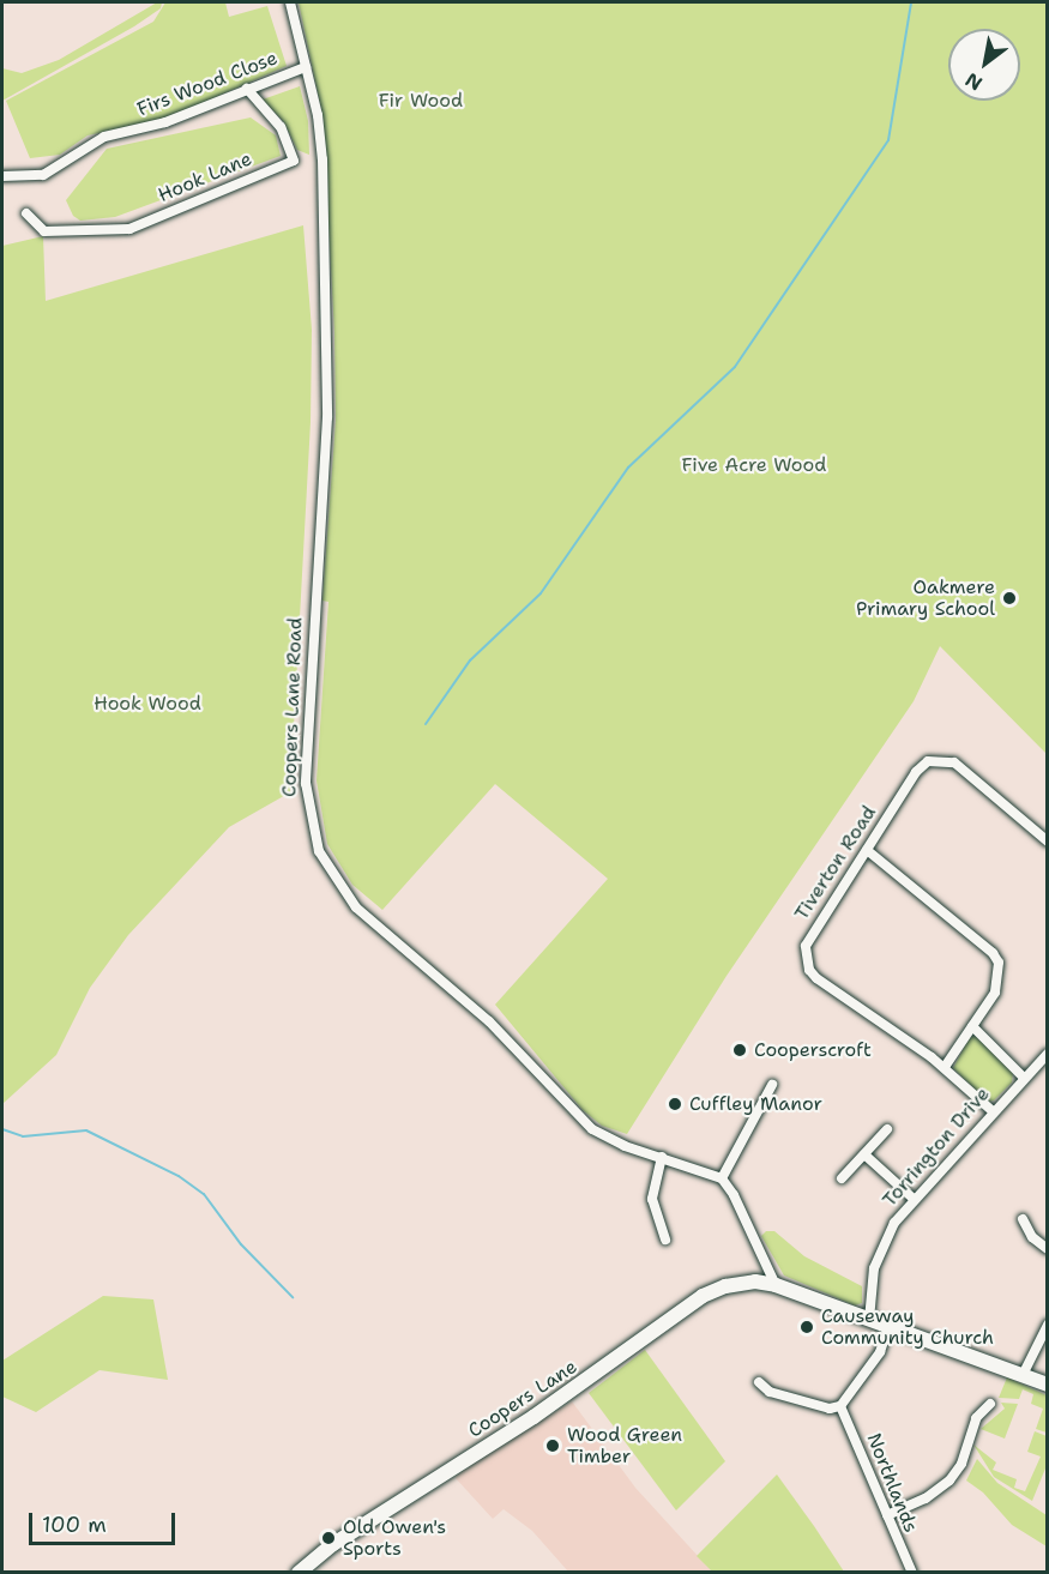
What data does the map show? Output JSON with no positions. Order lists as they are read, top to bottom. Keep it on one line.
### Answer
{"streets":{"main road":["Coopers Lane"],"street":["Firs Wood Close","Hook Lane","Coopers Lane Road","Tiverton Road","Torrington Drive","Northlands"]},"crossings":[["Firs Wood Close","Hook Lane"],["Firs Wood Close","Coopers Lane Road"],["Tiverton Road","Torrington Drive"],["Torrington Drive","Coopers Lane"]],"parks":["Fir Wood","Five Acre Wood","Hook Wood"],"places":["Oakmere Primary School","Cooperscroft","Cuffley Manor","Causeway Community Church","Wood Green Timber","Old Owen's Sports"],"scale_bar":"100 m","north":"bottom left"}
